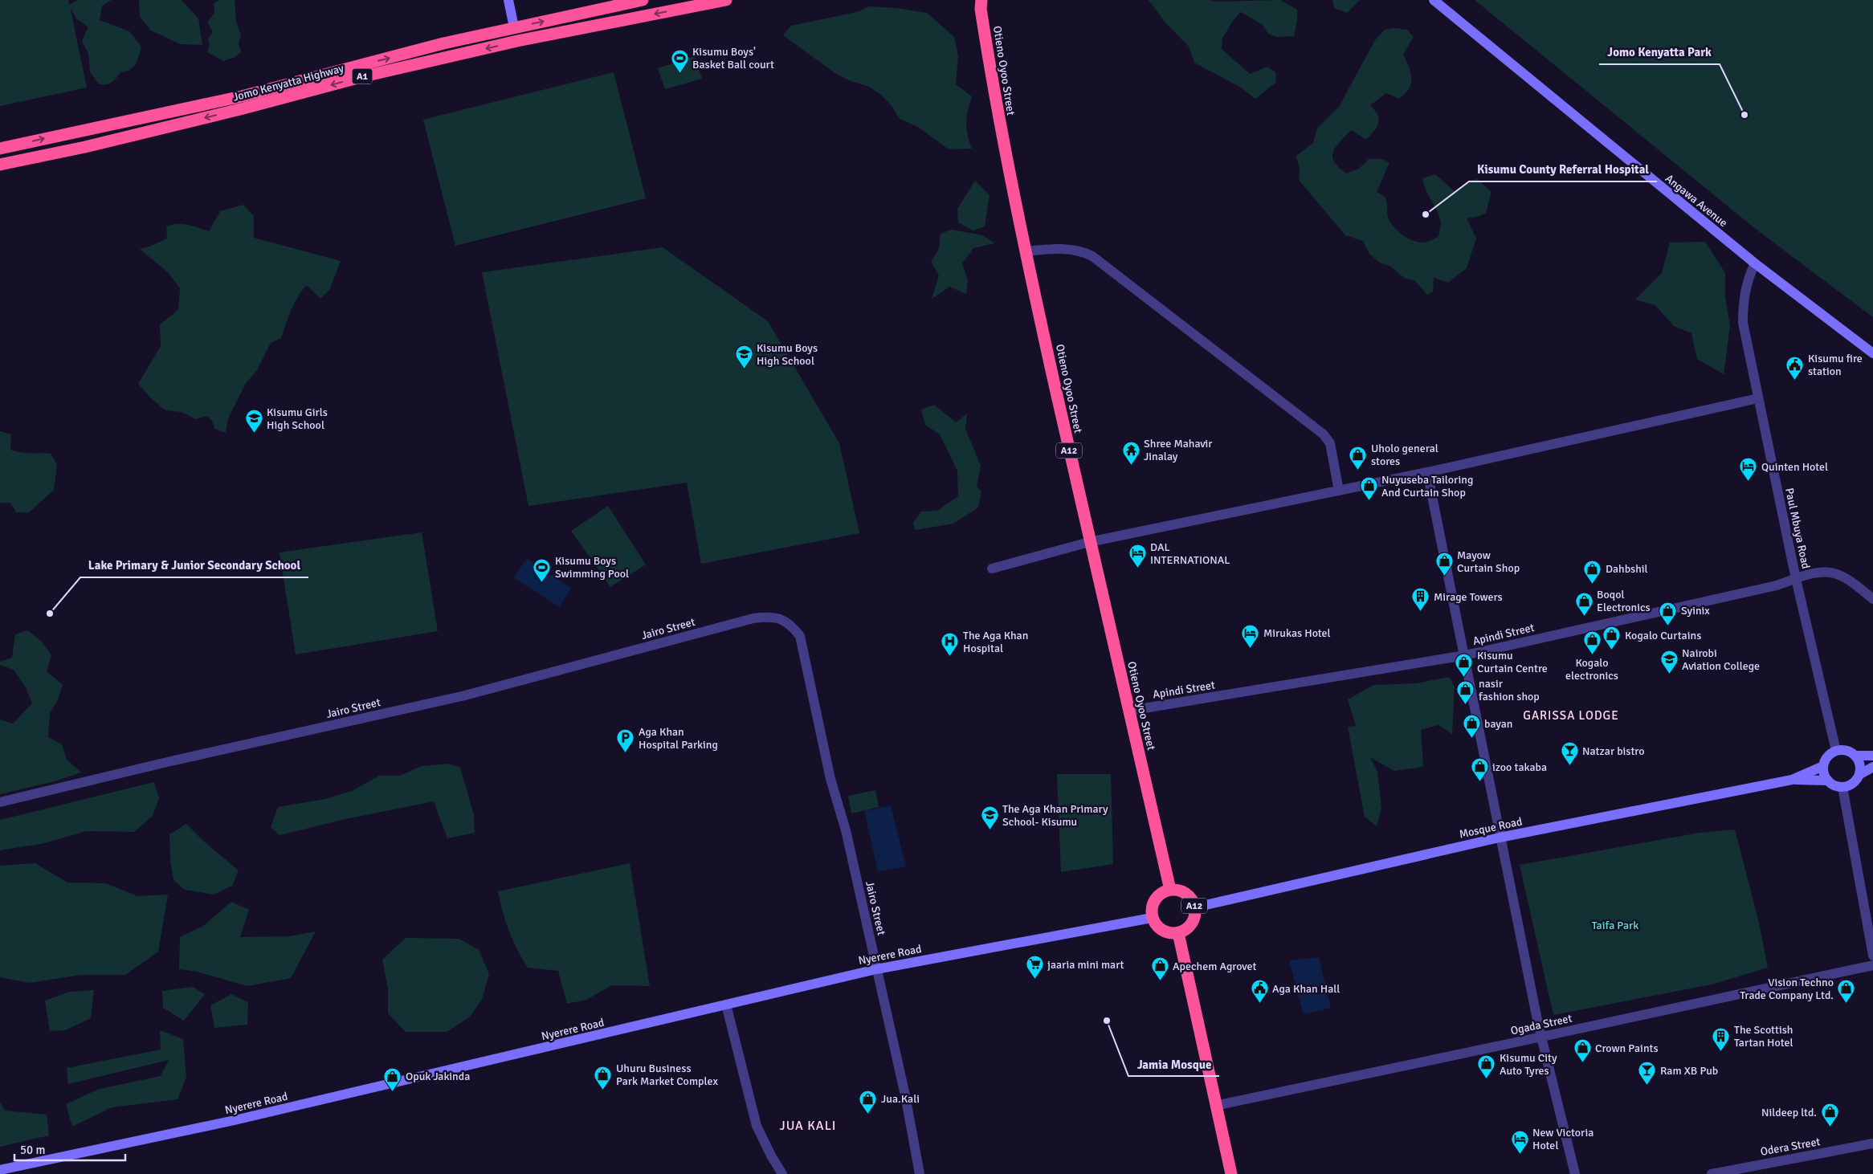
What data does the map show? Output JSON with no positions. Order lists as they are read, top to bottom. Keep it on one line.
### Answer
{"streets":{"highway":["Otieno Oyoo Street","A1","Jomo Kenyatta Highway","A12"],"main road":["Angawa Avenue","Mosque Road","Nyerere Road"],"street":["Paul Mbuya Road","Jairo Street","Apindi Street","Ogada Street","Odera Street"]},"crossings":[["Otieno Oyoo Street","A12"],["Otieno Oyoo Street","Apindi Street"],["Otieno Oyoo Street","Mosque Road"],["Otieno Oyoo Street","Nyerere Road"],["Angawa Avenue","Paul Mbuya Road"],["A12","Mosque Road"],["A12","Nyerere Road"],["Paul Mbuya Road","Apindi Street"],["Paul Mbuya Road","Mosque Road"],["Jairo Street","Nyerere Road"],["Mosque Road","Nyerere Road"]],"districts":["GARISSA LODGE","JUA KALI"],"parks":["Taifa Park"],"places":{"sports":["Kisumu Boys' Basket Ball court","Kisumu Boys Swimming Pool"],"other":["Jomo Kenyatta Park","Kisumu County Referral Hospital","Lake Primary & Junior Secondary School","Jamia Mosque"],"school or university":["Kisumu Boys High School","Kisumu Girls High School","Nairobi Aviation College","The Aga Khan Primary School- Kisumu"],"public building":["Kisumu fire station","Aga Khan Hall"],"temple":["Shree Mahavir Jinalay"],"shop":["Uholo general stores","Nuyuseba Tailoring And Curtain Shop","Mayow Curtain Shop","Dahbshil","Boqol Electronics","Syinix","Kogalo Curtains","Kogalo electronics","Kisumu Curtain Centre","nasir fashion shop","bayan","izoo takaba","Apechem Agrovet","Vision Techno Trade Company Ltd.","Crown Paints","Kisumu City Auto Tyres","Uhuru Business Park Market Complex","Opuk Jakinda","Jua.Kali","Nildeep ltd."],"hotel":["Quinten Hotel","DAL INTERNATIONAL","Mirukas Hotel","New Victoria Hotel"],"building":["Mirage Towers","The Scottish Tartan Hotel"],"hospital":["The Aga Khan Hospital"],"parking":["Aga Khan Hospital Parking"],"bar":["Natzar bistro","Ram XB Pub"],"supermarket":["jaaria mini mart"]},"scale_bar":"50 m"}
